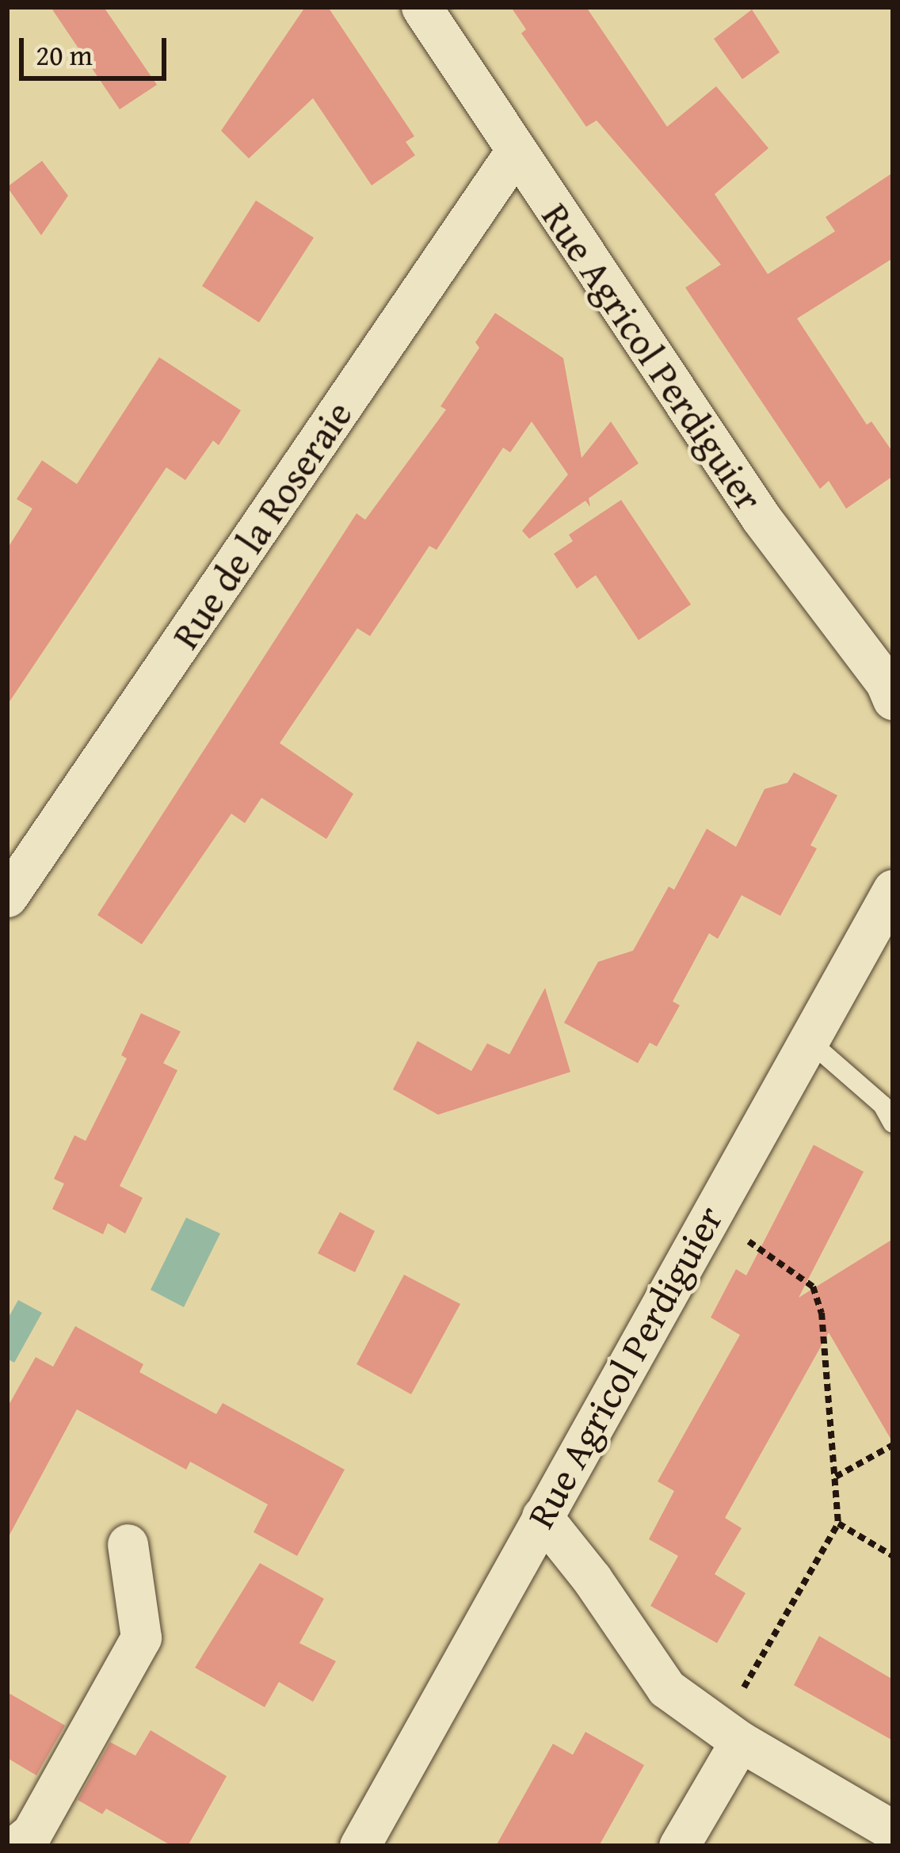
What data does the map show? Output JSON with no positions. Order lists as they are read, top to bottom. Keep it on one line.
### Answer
{"streets":{"street":["Rue Agricol Perdiguier","Rue de la Roseraie"]},"crossings":[["Rue Agricol Perdiguier","Rue de la Roseraie"]],"scale_bar":"20 m"}
